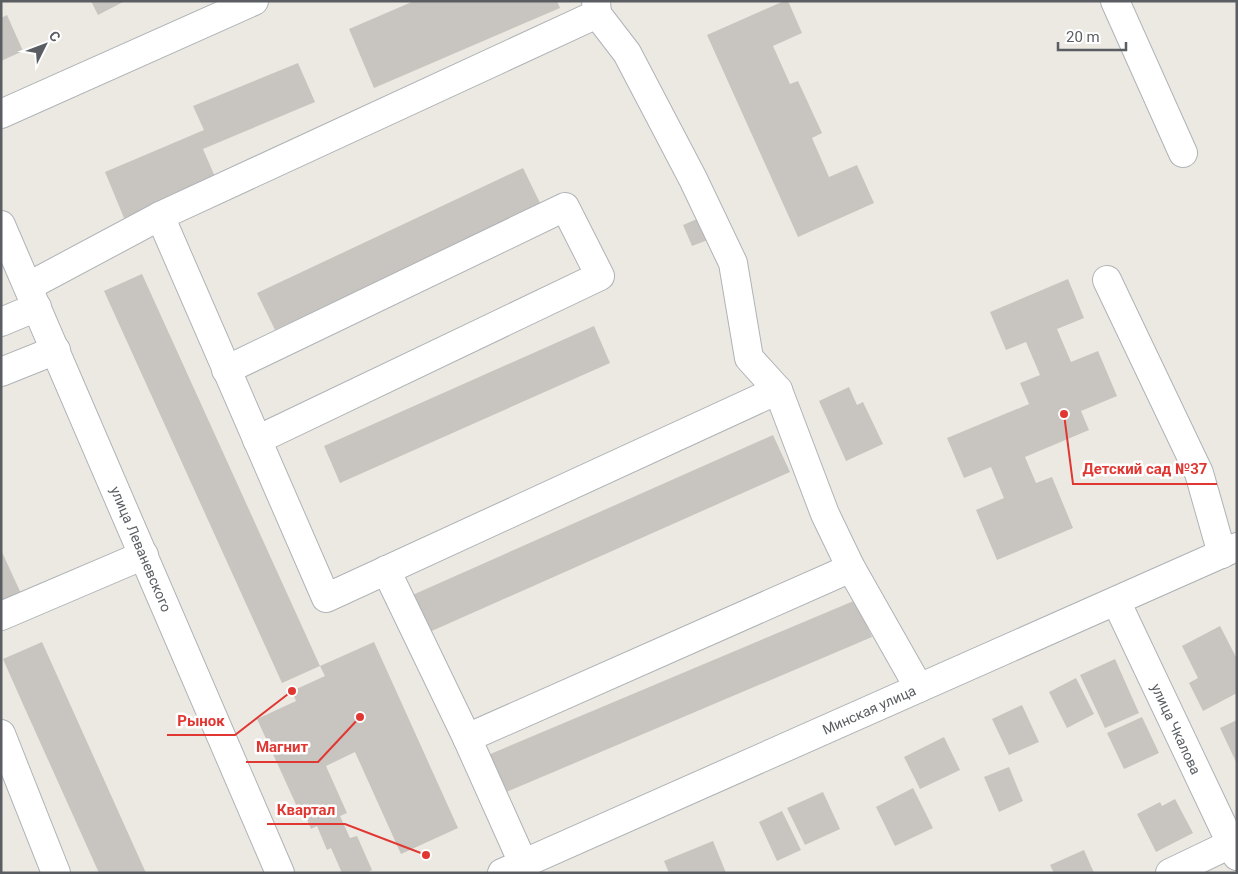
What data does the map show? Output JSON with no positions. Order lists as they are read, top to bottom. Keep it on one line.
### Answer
{"streets":{"street":["улица Леваневского","Минская улица","улица Чкалова"]},"crossings":[["Минская улица","улица Чкалова"]],"places":["Детский сад №37","Рынок","Магнит","Квартал"],"scale_bar":"20 m","north":"top right"}
